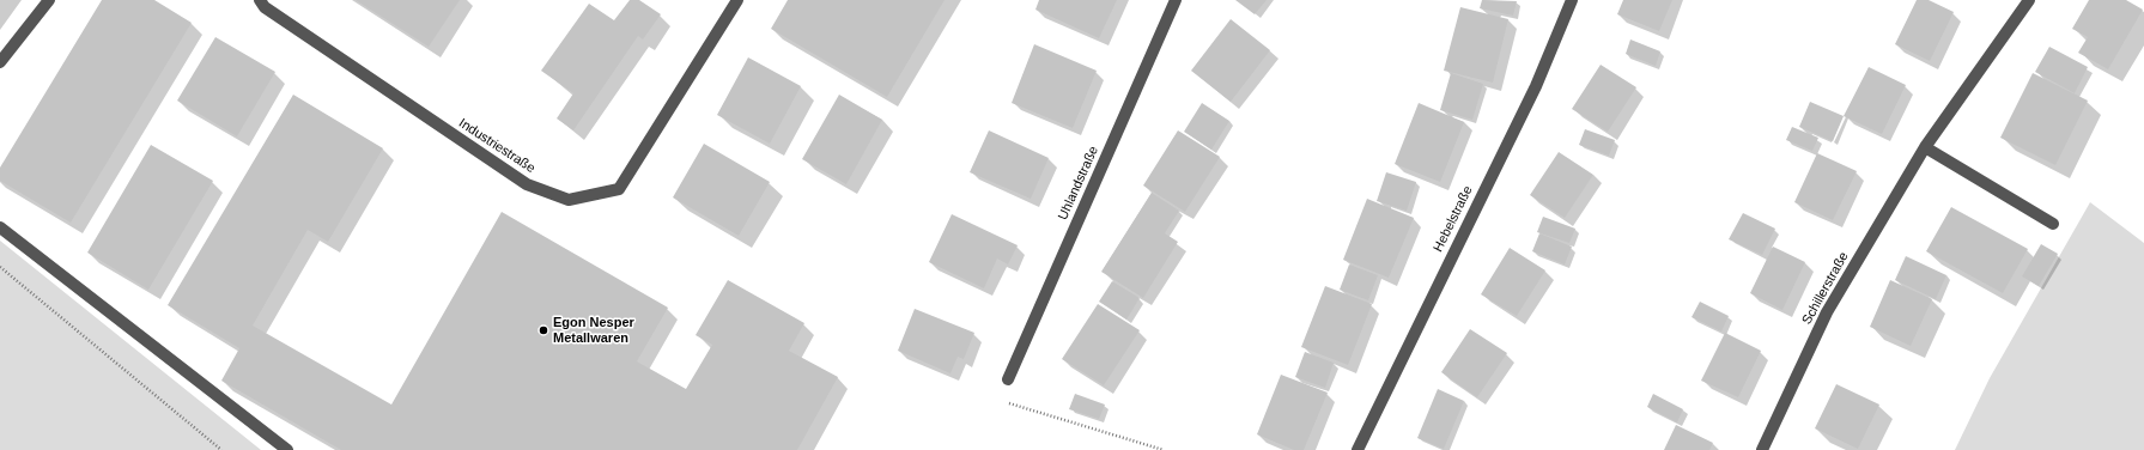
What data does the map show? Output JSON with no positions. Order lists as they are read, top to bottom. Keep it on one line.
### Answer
{"streets":{"street":["Industriestraße","Uhlandstraße","Hebelstraße","Schillerstraße"]},"places":["Egon Nesper Metallwaren"]}
